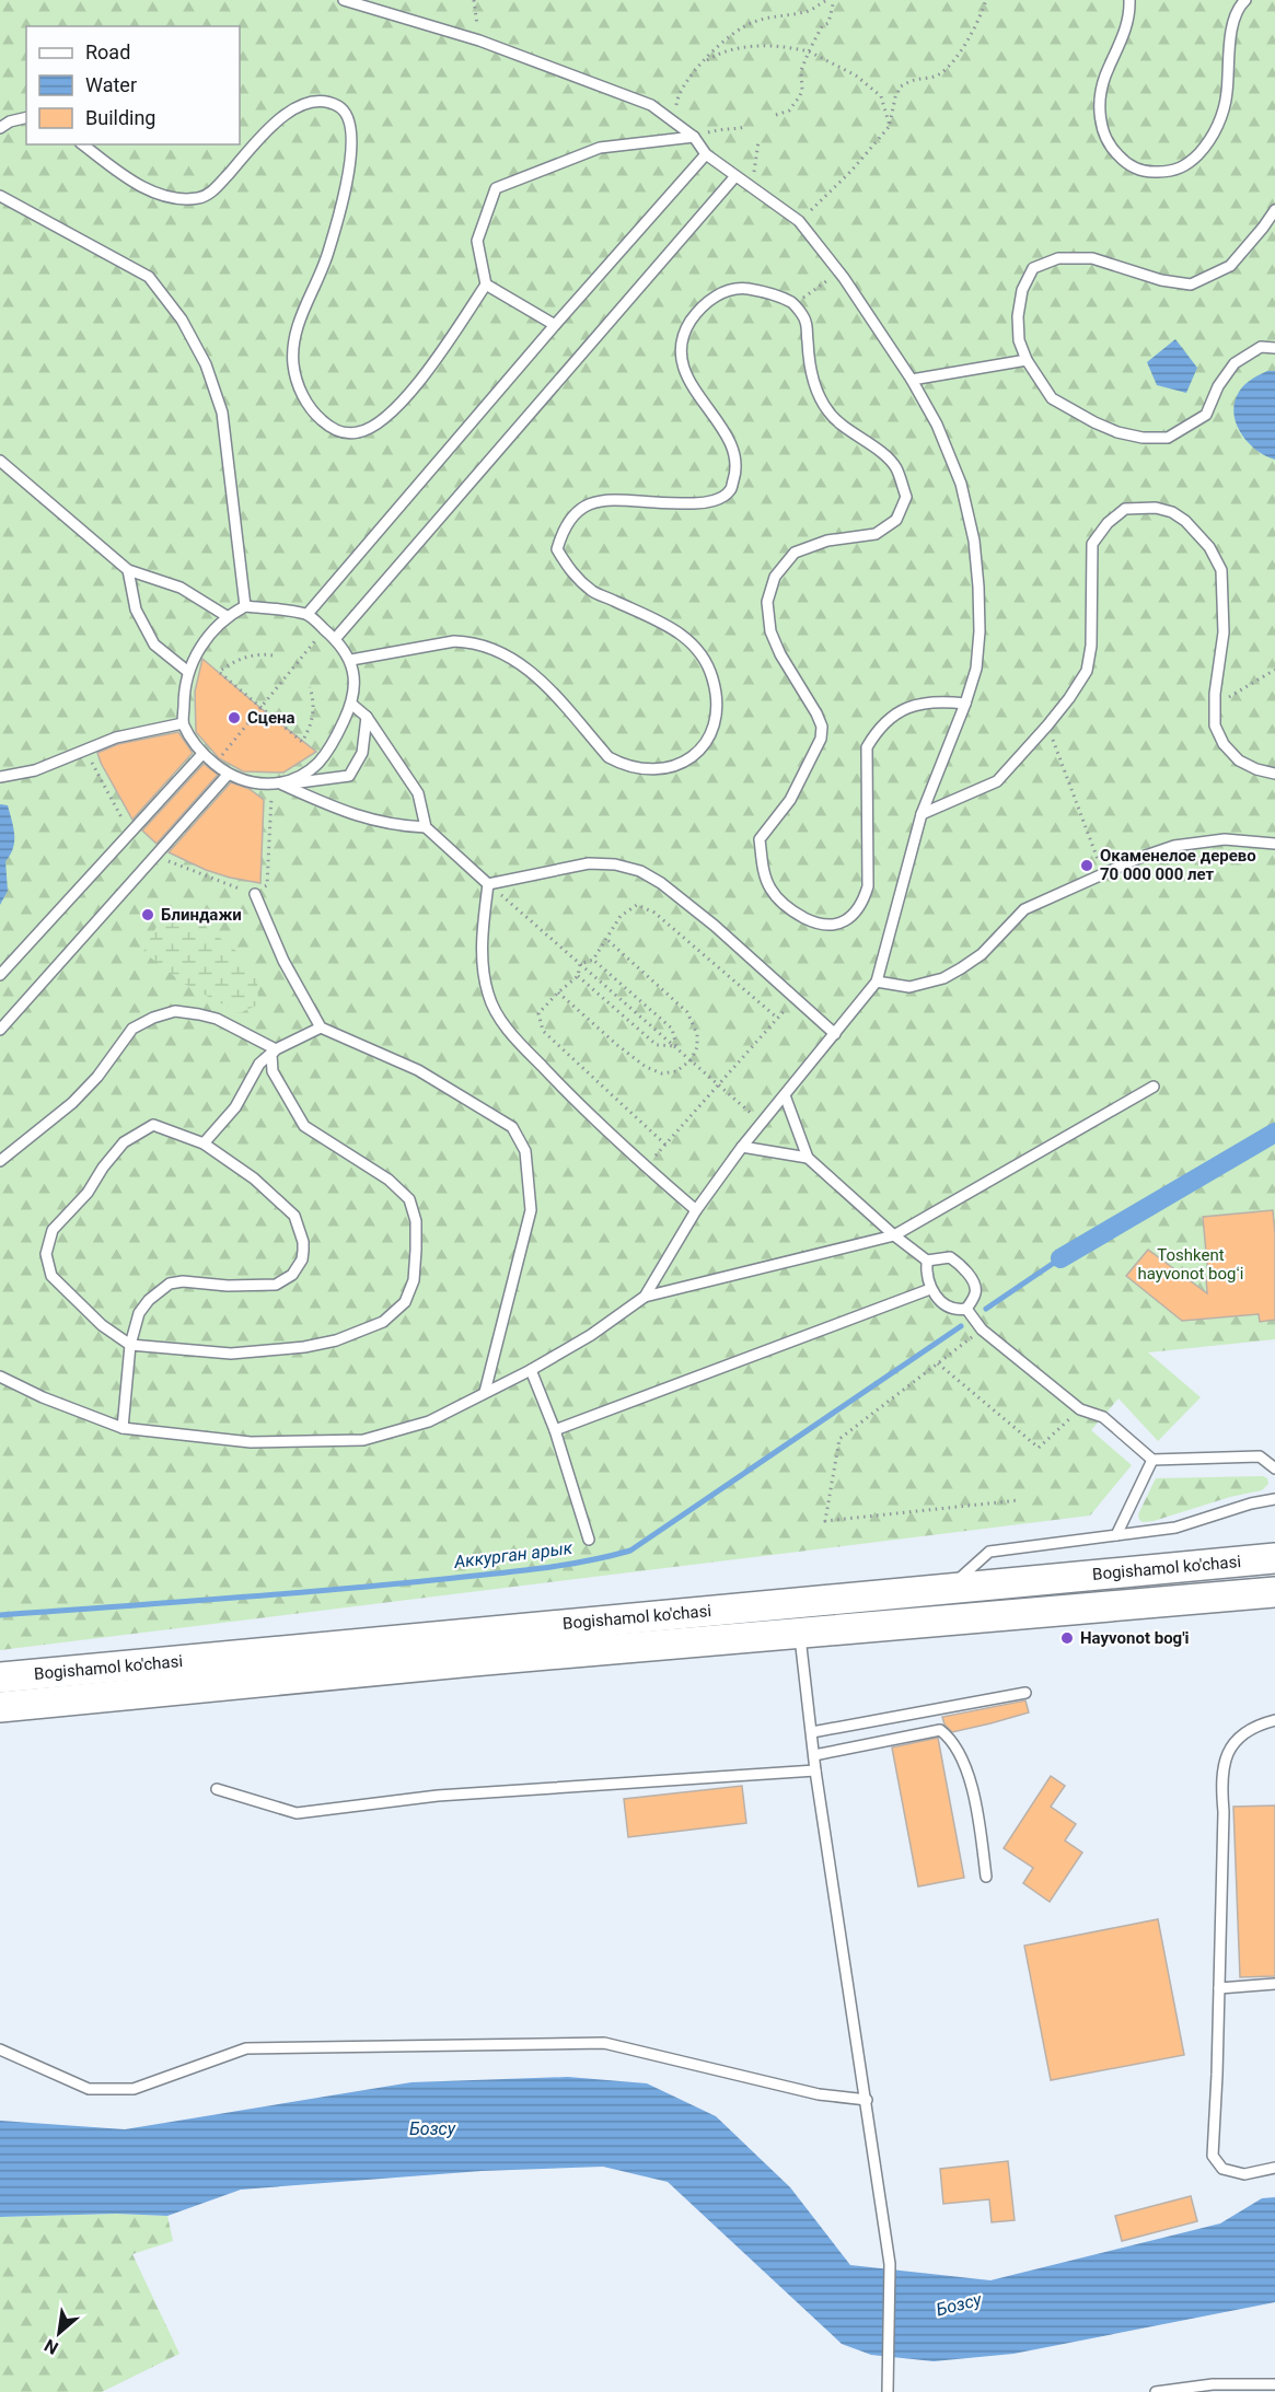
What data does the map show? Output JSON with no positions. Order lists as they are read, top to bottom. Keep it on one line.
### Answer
{"streets":{"main road":["Bogishamol ko'chasi"]},"water":["Аккурган арык","Бозсу"],"parks":["Toshkent hayvonot bogʻi"],"places":["Сцена","Окаменелое дерево 70 000 000 лет","Блиндажи","Hayvonot bog'i"],"legend":["Road","Water","Building"],"north":"bottom left"}
